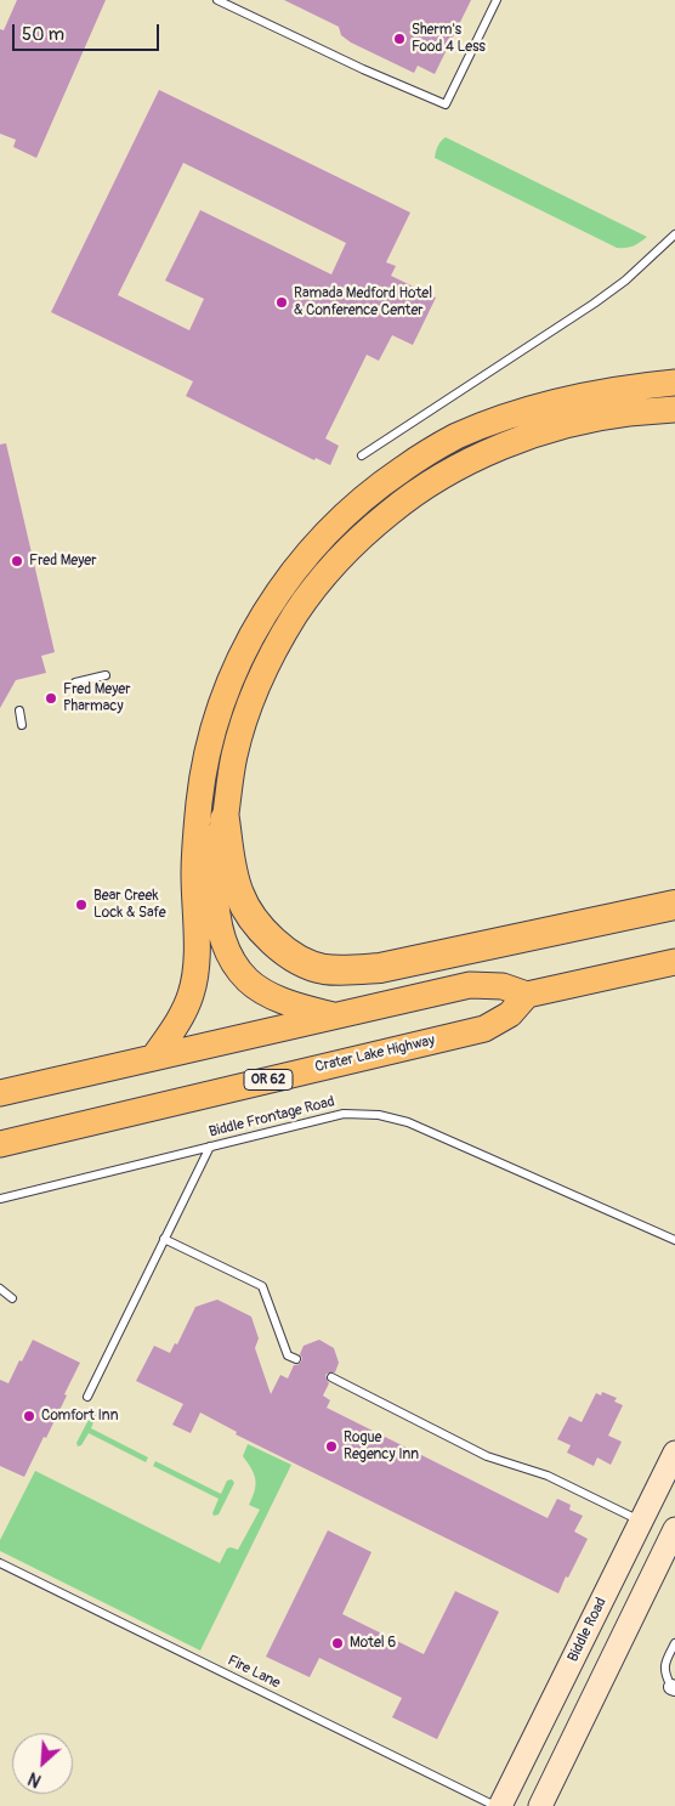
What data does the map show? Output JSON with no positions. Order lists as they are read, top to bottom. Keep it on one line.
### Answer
{"streets":{"highway":["Crater Lake Highway","OR 62"],"main road":["Biddle Road"],"lane":["Biddle Frontage Road","Fire Lane"]},"places":["Sherm's Food 4 Less","Ramada Medford Hotel & Conference Center","Fred Meyer","Fred Meyer Pharmacy","Bear Creek Lock & Safe","Comfort Inn","Rogue Regency Inn","Motel 6"],"scale_bar":"50 m","north":"bottom left"}
